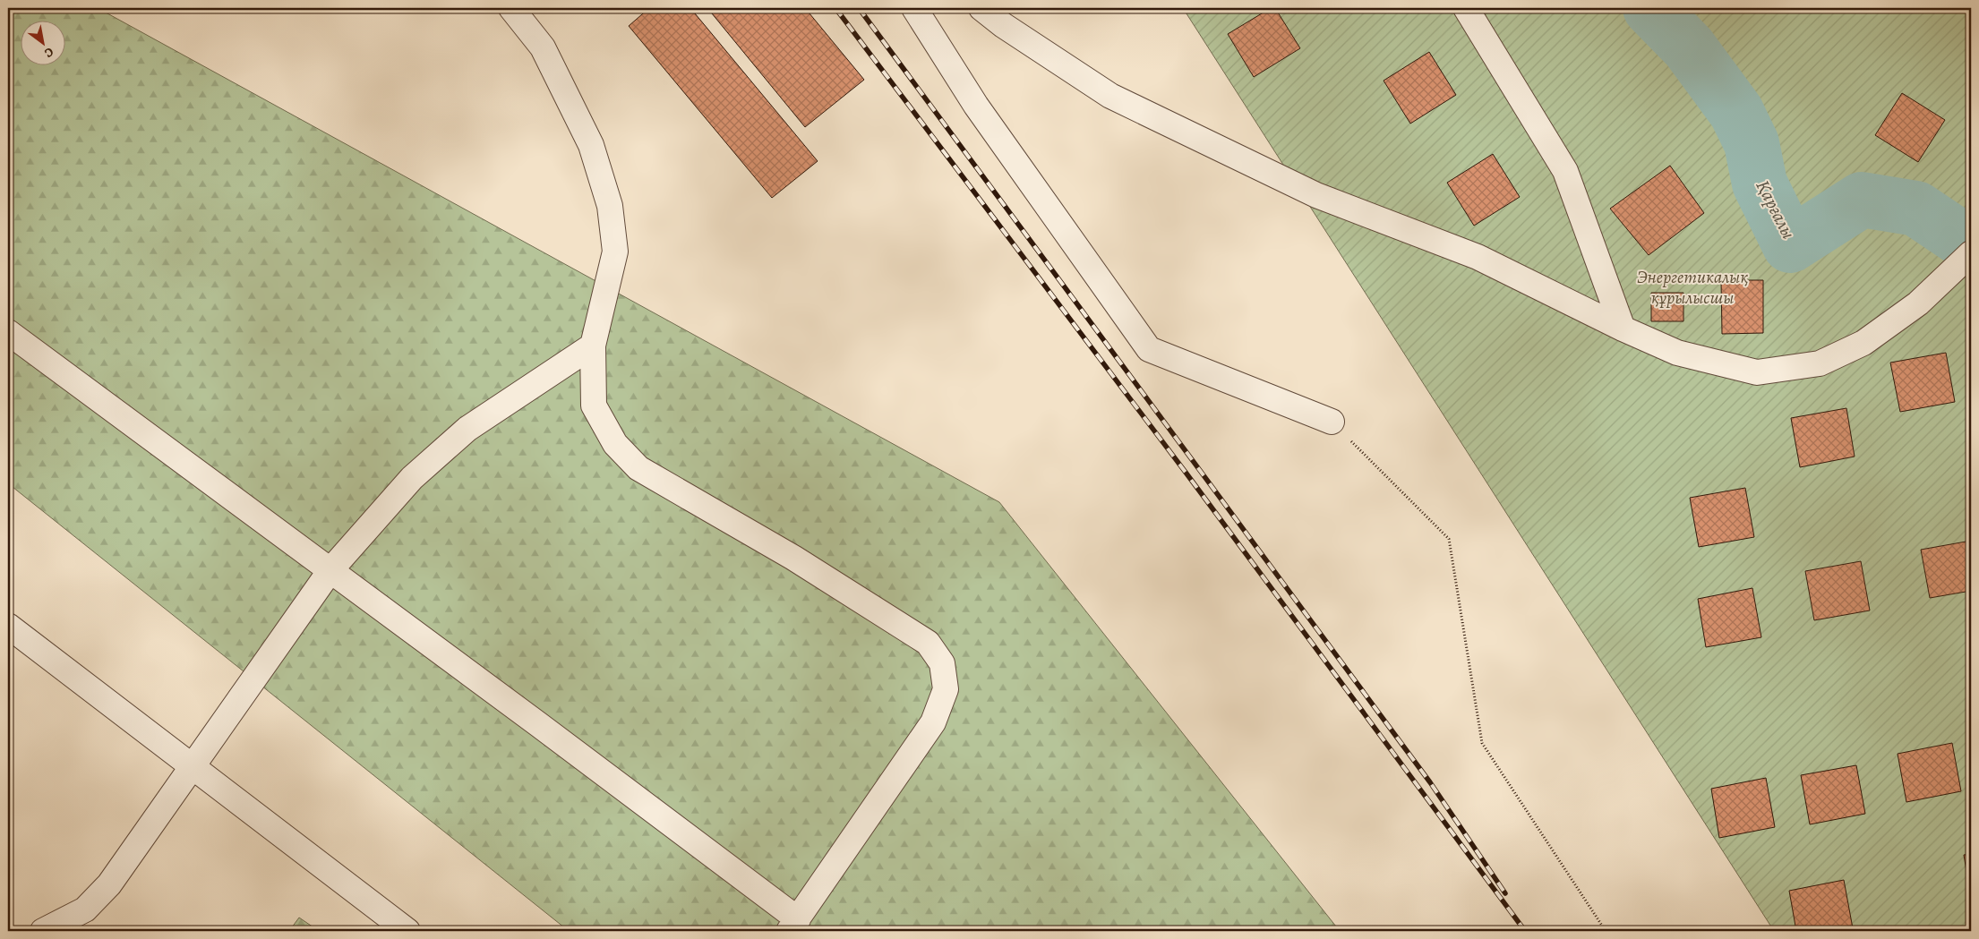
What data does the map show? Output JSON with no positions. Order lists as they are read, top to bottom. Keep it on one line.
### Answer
{"water":["Қарғалы"],"parks":["Энергетикалық құрылысшы"],"north":"bottom right"}
